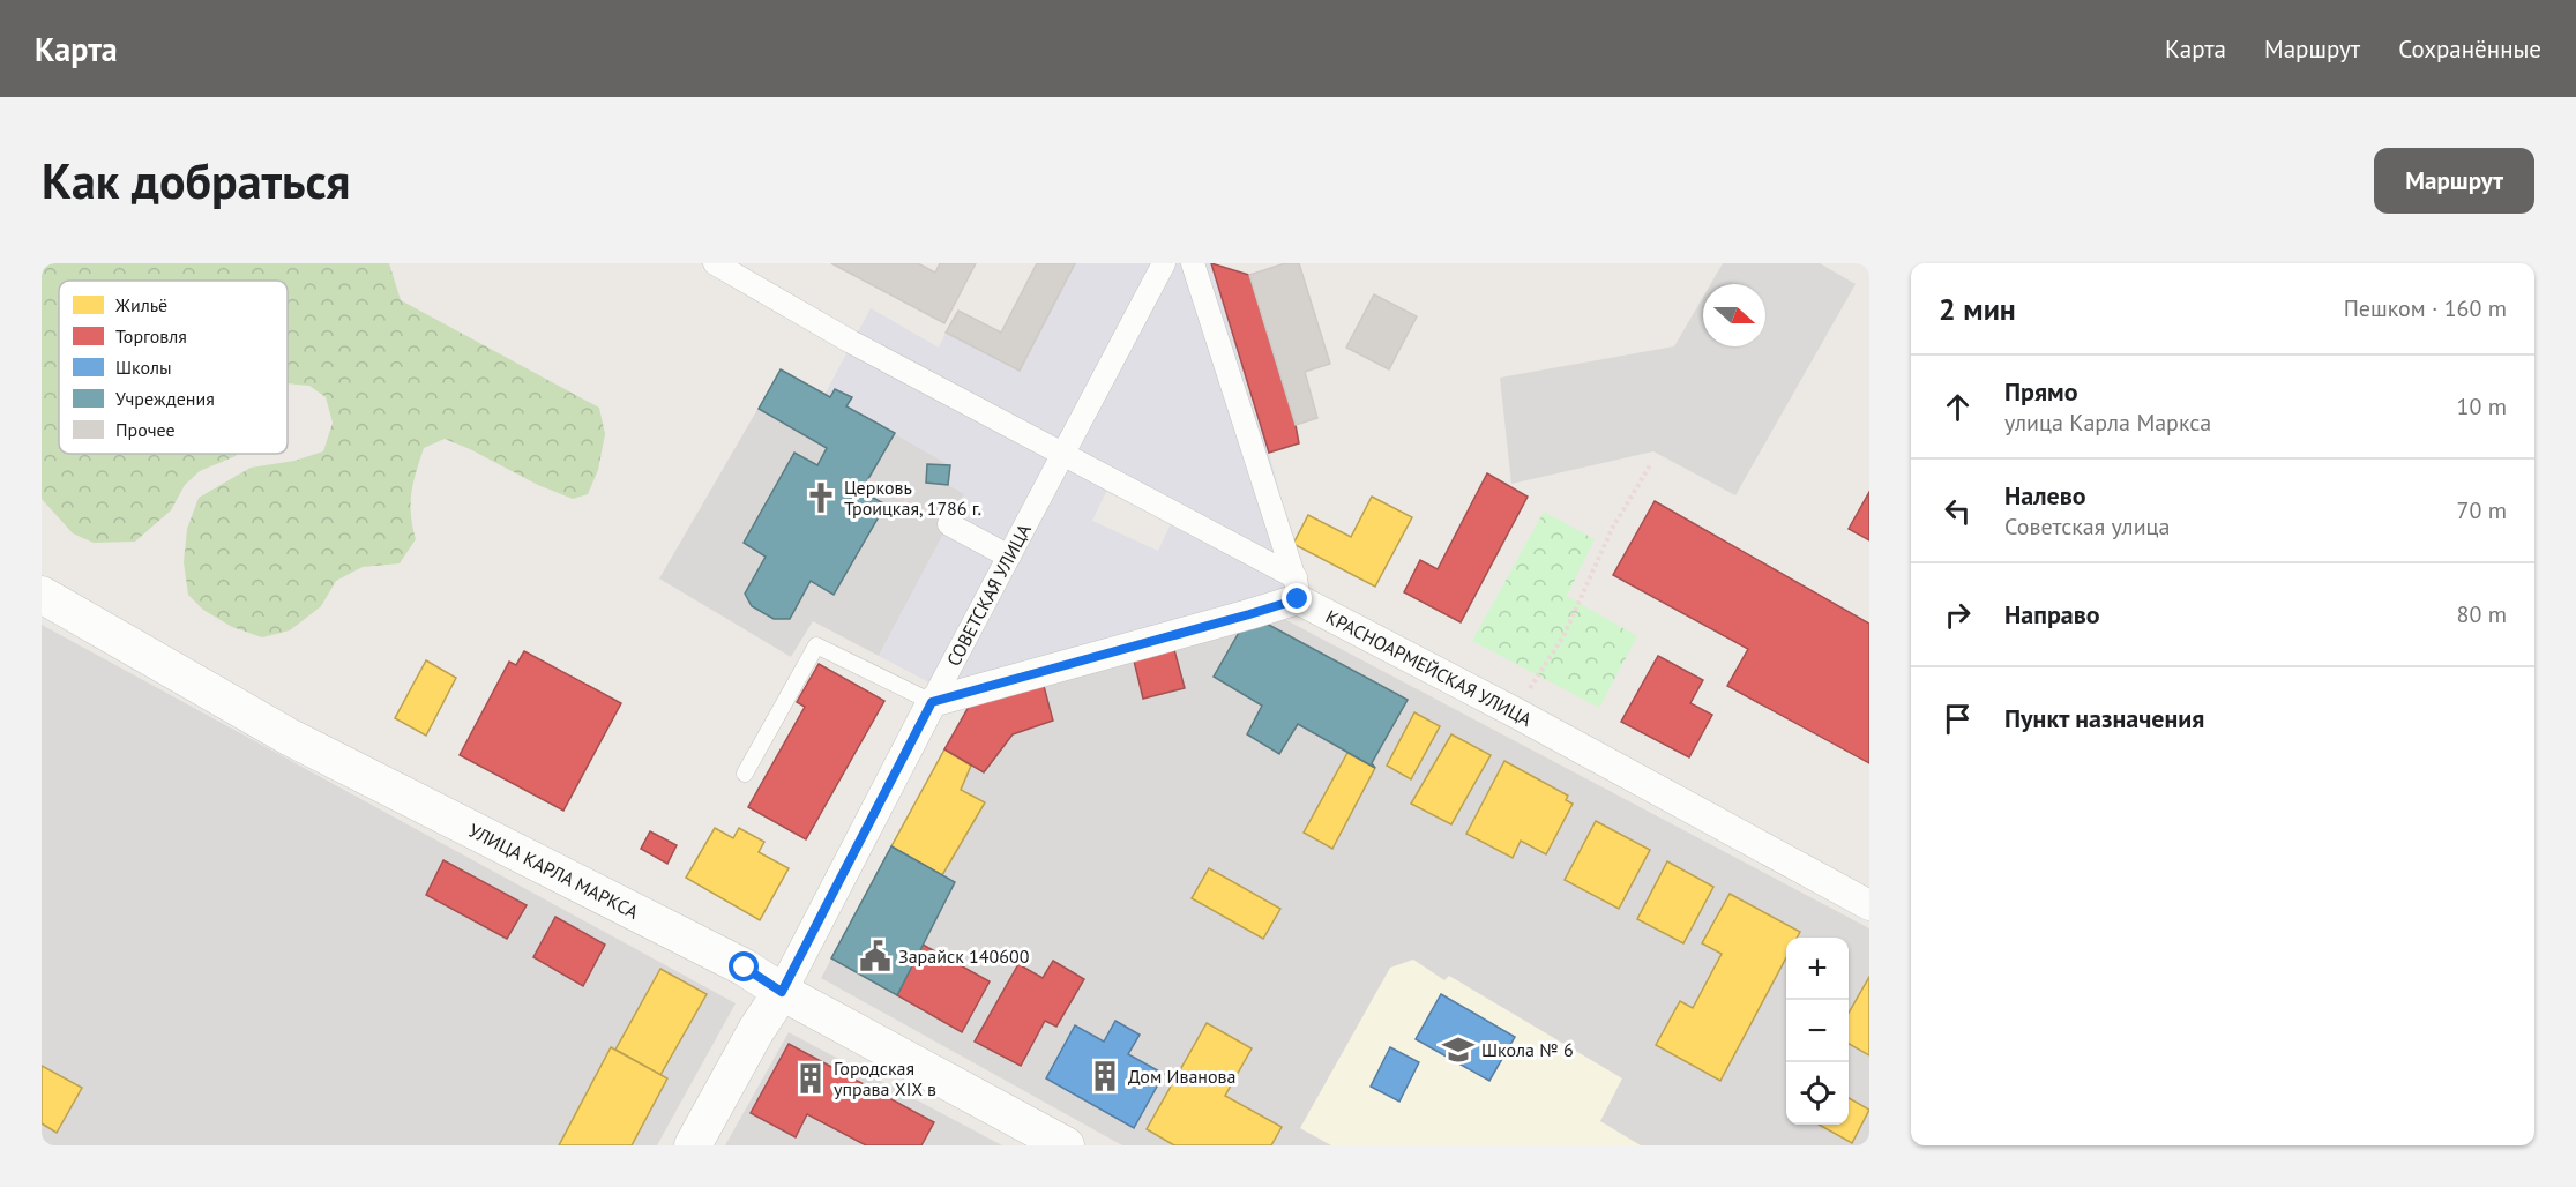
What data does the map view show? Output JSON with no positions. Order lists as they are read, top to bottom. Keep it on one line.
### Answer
{"streets":{"street":["СОВЕТСКАЯ УЛИЦА","КРАСНОАРМЕЙСКАЯ УЛИЦА","УЛИЦА КАРЛА МАРКСА"]},"crossings":[["СОВЕТСКАЯ УЛИЦА","УЛИЦА КАРЛА МАРКСА"]],"places":{"church":["Церковь Троицкая, 1786 г."],"public building":["Зарайск 140600"],"school or university":["Школа № 6"],"building":["Дом Иванова","Городская управа XIX в"]},"legend":["Жильё","Торговля","Школы","Учреждения","Прочее"],"north":"right","page":{"header":"Карта","nav":["Карта","Маршрут","Сохранённые"],"buttons":"Маршрут","title":"Как добраться","heading":["2 мин","Пешком · 160 m"],"list":[["Прямо","улица Карла Маркса","10 m"],["Налево","Советская улица","70 m"],["Направо","80 m"],"Пункт назначения"],"map_buttons":["+","−"]}}
